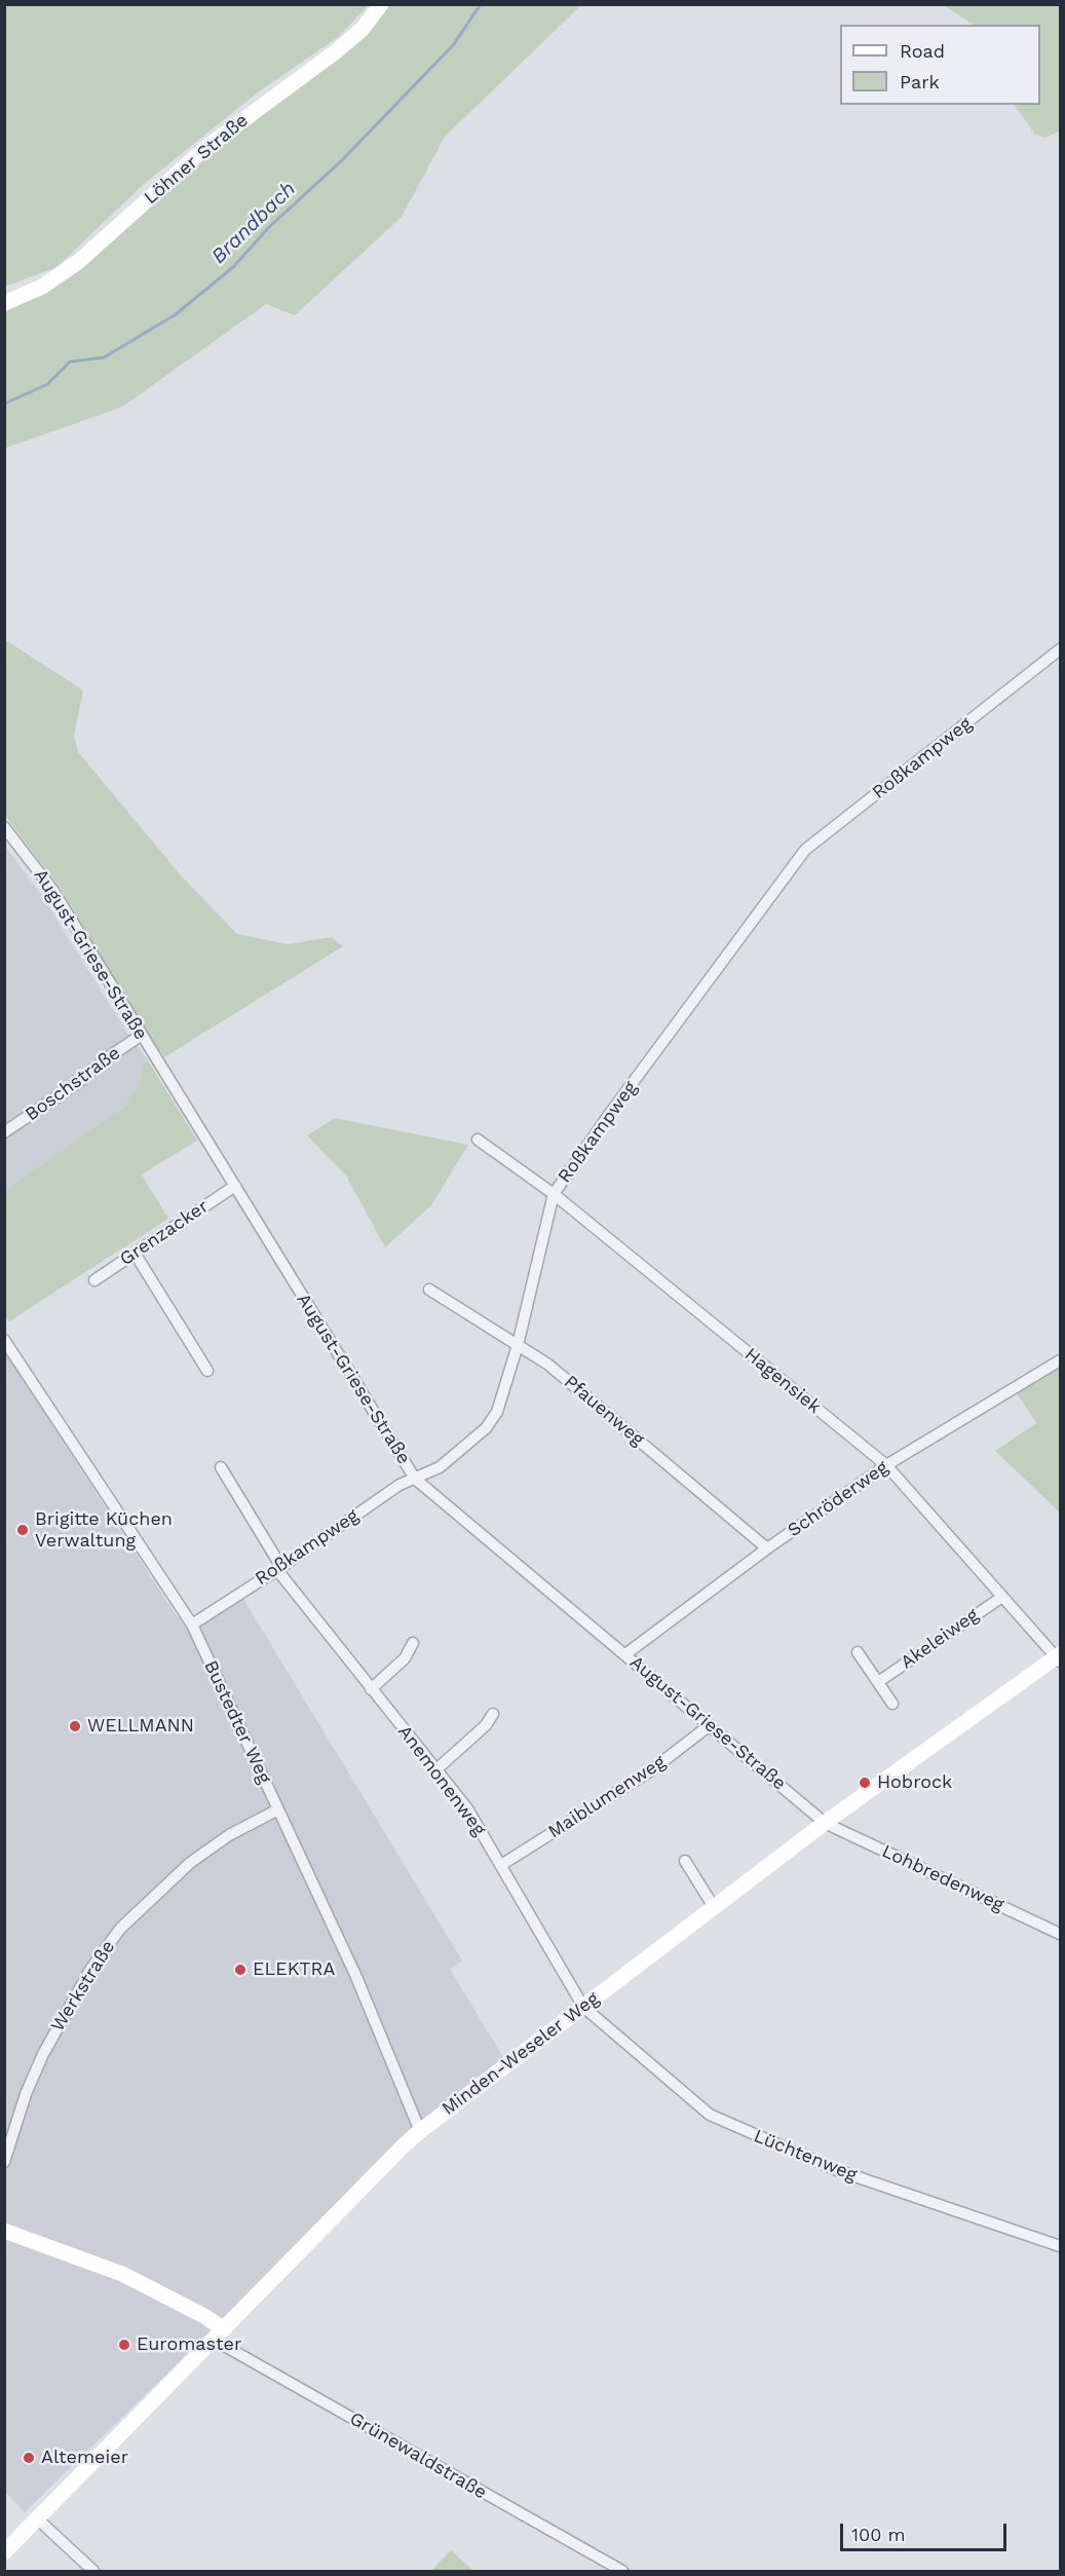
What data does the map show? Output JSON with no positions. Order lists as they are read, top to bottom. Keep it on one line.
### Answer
{"streets":{"street":["Löhner Straße","Roßkampweg","August-Griese-Straße","Boschstraße","Grenzacker","Hagensiek","Pfauenweg","Schröderweg","Akeleiweg","Bustedter Weg","Anemonenweg","Maiblumenweg","Lohbredenweg","Werkstraße","Minden-Weseler Weg","Lüchtenweg","Grünewaldstraße"]},"crossings":[["Roßkampweg","August-Griese-Straße"],["Roßkampweg","Hagensiek"],["Roßkampweg","Pfauenweg"],["Roßkampweg","Bustedter Weg"],["Roßkampweg","Anemonenweg"],["August-Griese-Straße","Boschstraße"],["August-Griese-Straße","Grenzacker"],["August-Griese-Straße","Schröderweg"],["August-Griese-Straße","Maiblumenweg"],["August-Griese-Straße","Lohbredenweg"],["August-Griese-Straße","Minden-Weseler Weg"],["Hagensiek","Schröderweg"],["Hagensiek","Akeleiweg"],["Hagensiek","Minden-Weseler Weg"],["Pfauenweg","Schröderweg"],["Bustedter Weg","Werkstraße"],["Bustedter Weg","Minden-Weseler Weg"],["Anemonenweg","Maiblumenweg"],["Anemonenweg","Minden-Weseler Weg"],["Anemonenweg","Lüchtenweg"],["Lohbredenweg","Minden-Weseler Weg"],["Minden-Weseler Weg","Lüchtenweg"],["Minden-Weseler Weg","Grünewaldstraße"]],"water":["Brandbach"],"places":["Brigitte Küchen Verwaltung","WELLMANN","Hobrock","ELEKTRA","Euromaster","Altemeier"],"legend":["Road","Park"],"scale_bar":"100 m"}
